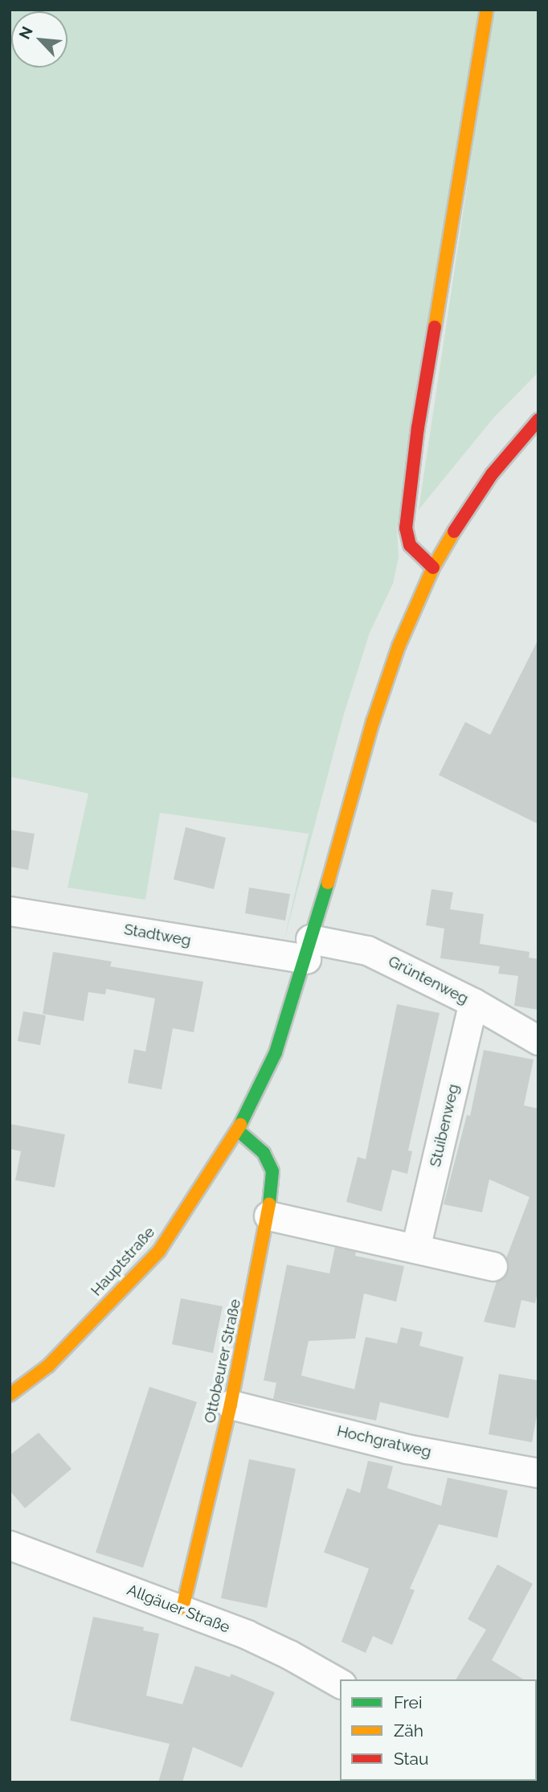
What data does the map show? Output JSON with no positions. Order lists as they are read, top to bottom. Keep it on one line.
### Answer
{"streets":{"street":["Stadtweg","Grüntenweg","Stuibenweg","Hauptstraße","Ottobeurer Straße","Hochgratweg","Allgäuer Straße"]},"crossings":[["Stadtweg","Grüntenweg"],["Stadtweg","Hauptstraße"],["Grüntenweg","Stuibenweg"],["Grüntenweg","Hauptstraße"],["Hauptstraße","Ottobeurer Straße"],["Ottobeurer Straße","Hochgratweg"],["Ottobeurer Straße","Allgäuer Straße"]],"legend":["Frei","Zäh","Stau"],"north":"top left"}
